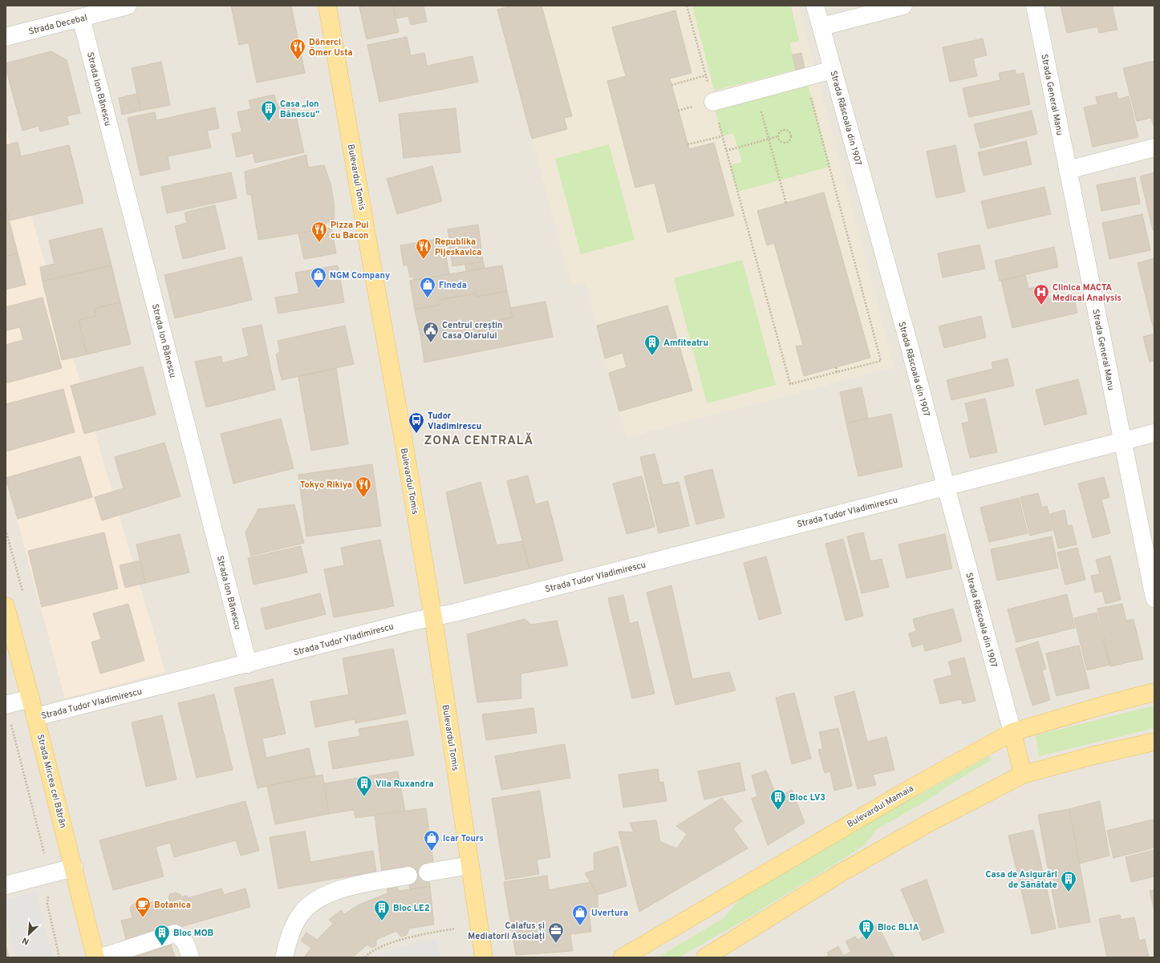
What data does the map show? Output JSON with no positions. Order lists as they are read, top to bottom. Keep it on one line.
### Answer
{"streets":{"main road":["Bulevardul Tomis","Strada Mircea cel Bătrân","Bulevardul Mamaia"],"street":["Strada Decebal","Strada Ion Bănescu","Strada General Manu","Strada Răscoala din 1907","Strada Tudor Vladimirescu"]},"crossings":[["Strada Decebal","Strada Ion Bănescu"],["Strada Ion Bănescu","Strada Tudor Vladimirescu"],["Strada General Manu","Strada Tudor Vladimirescu"],["Strada Răscoala din 1907","Strada Tudor Vladimirescu"],["Strada Răscoala din 1907","Bulevardul Mamaia"],["Bulevardul Tomis","Strada Tudor Vladimirescu"],["Strada Tudor Vladimirescu","Strada Mircea cel Bătrân"]],"districts":["ZONA CENTRALĂ"],"places":{"restaurant":["Dönerci Ömer Usta","Pizza Pui cu Bacon","Republika Pljeskavica","Tokyo Rikiya"],"building":["Casa „Ion Bănescu”","Amfiteatru","Vila Ruxandra","Bloc LV3","Casa de Asigurări de Sănătate","Bloc LE2","Bloc BL1A","Bloc MOB"],"shop":["NGM Company","Fineda","Icar Tours","Uvertura"],"hospital":["Clinica MACTA Medical Analysis"],"public building":["Centrul creștin Casa Olarului"],"bus stop":["Tudor Vladimirescu"],"cafe":["Botanica"],"office":["Calafus și Mediatorii Asociați"]},"north":"bottom left"}
